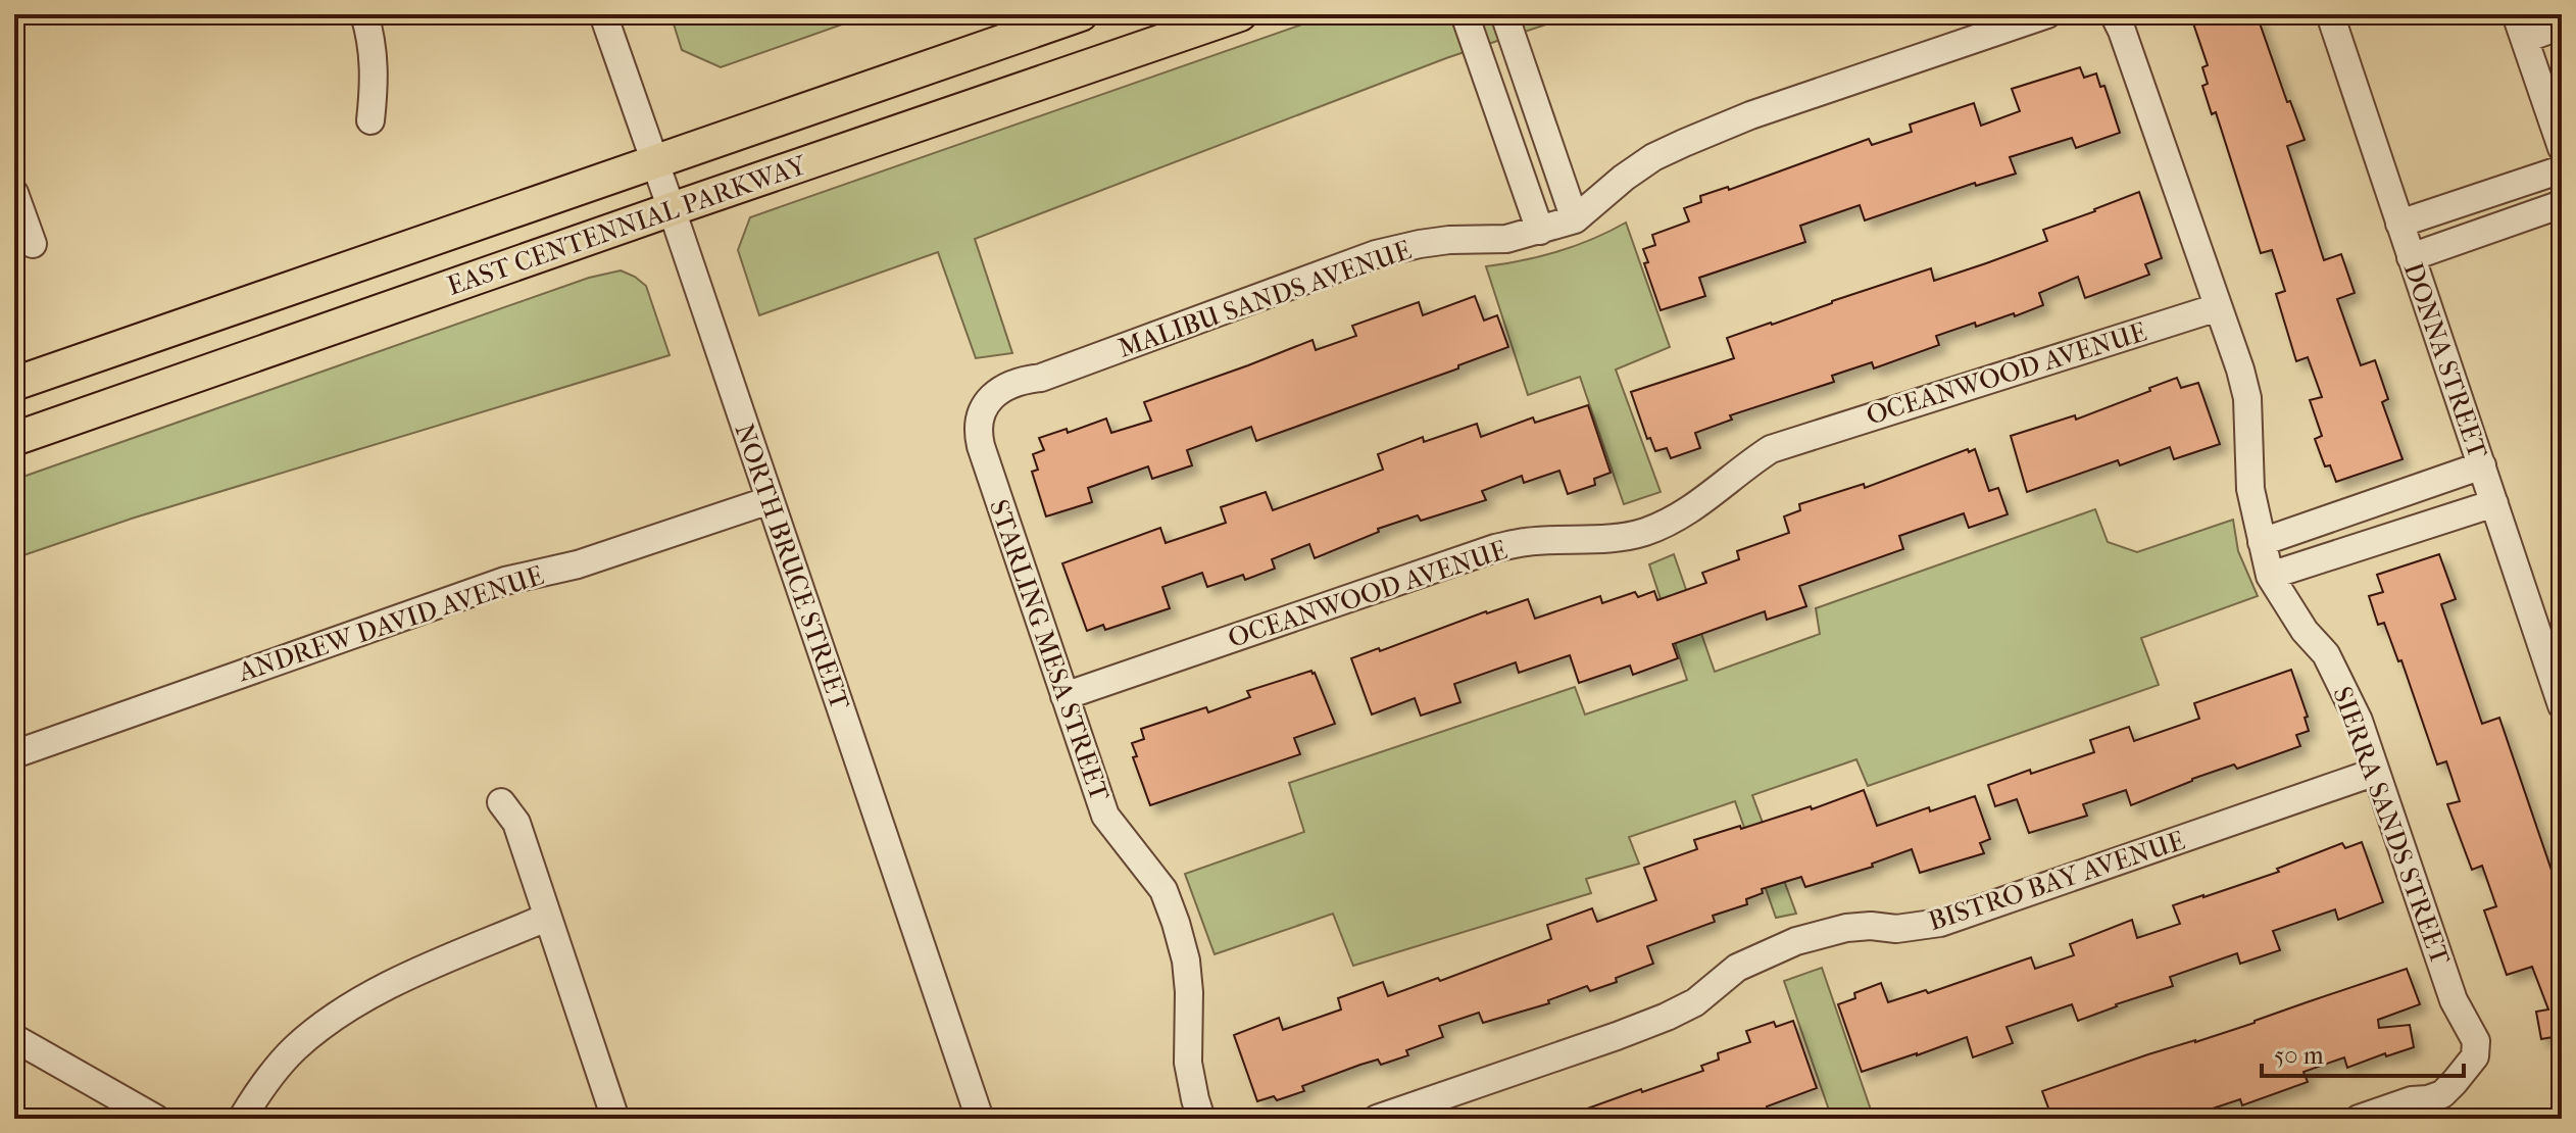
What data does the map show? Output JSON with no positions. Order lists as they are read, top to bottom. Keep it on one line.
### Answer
{"streets":{"main road":["EAST CENTENNIAL PARKWAY"],"street":["MALIBU SANDS AVENUE","DONNA STREET","OCEANWOOD AVENUE","NORTH BRUCE STREET","ANDREW DAVID AVENUE","STARLING MESA STREET","SIERRA SANDS STREET","BISTRO BAY AVENUE"]},"crossings":[["EAST CENTENNIAL PARKWAY","NORTH BRUCE STREET"],["MALIBU SANDS AVENUE","STARLING MESA STREET"],["OCEANWOOD AVENUE","STARLING MESA STREET"],["OCEANWOOD AVENUE","SIERRA SANDS STREET"],["NORTH BRUCE STREET","ANDREW DAVID AVENUE"],["SIERRA SANDS STREET","BISTRO BAY AVENUE"]],"scale_bar":"50 m"}
